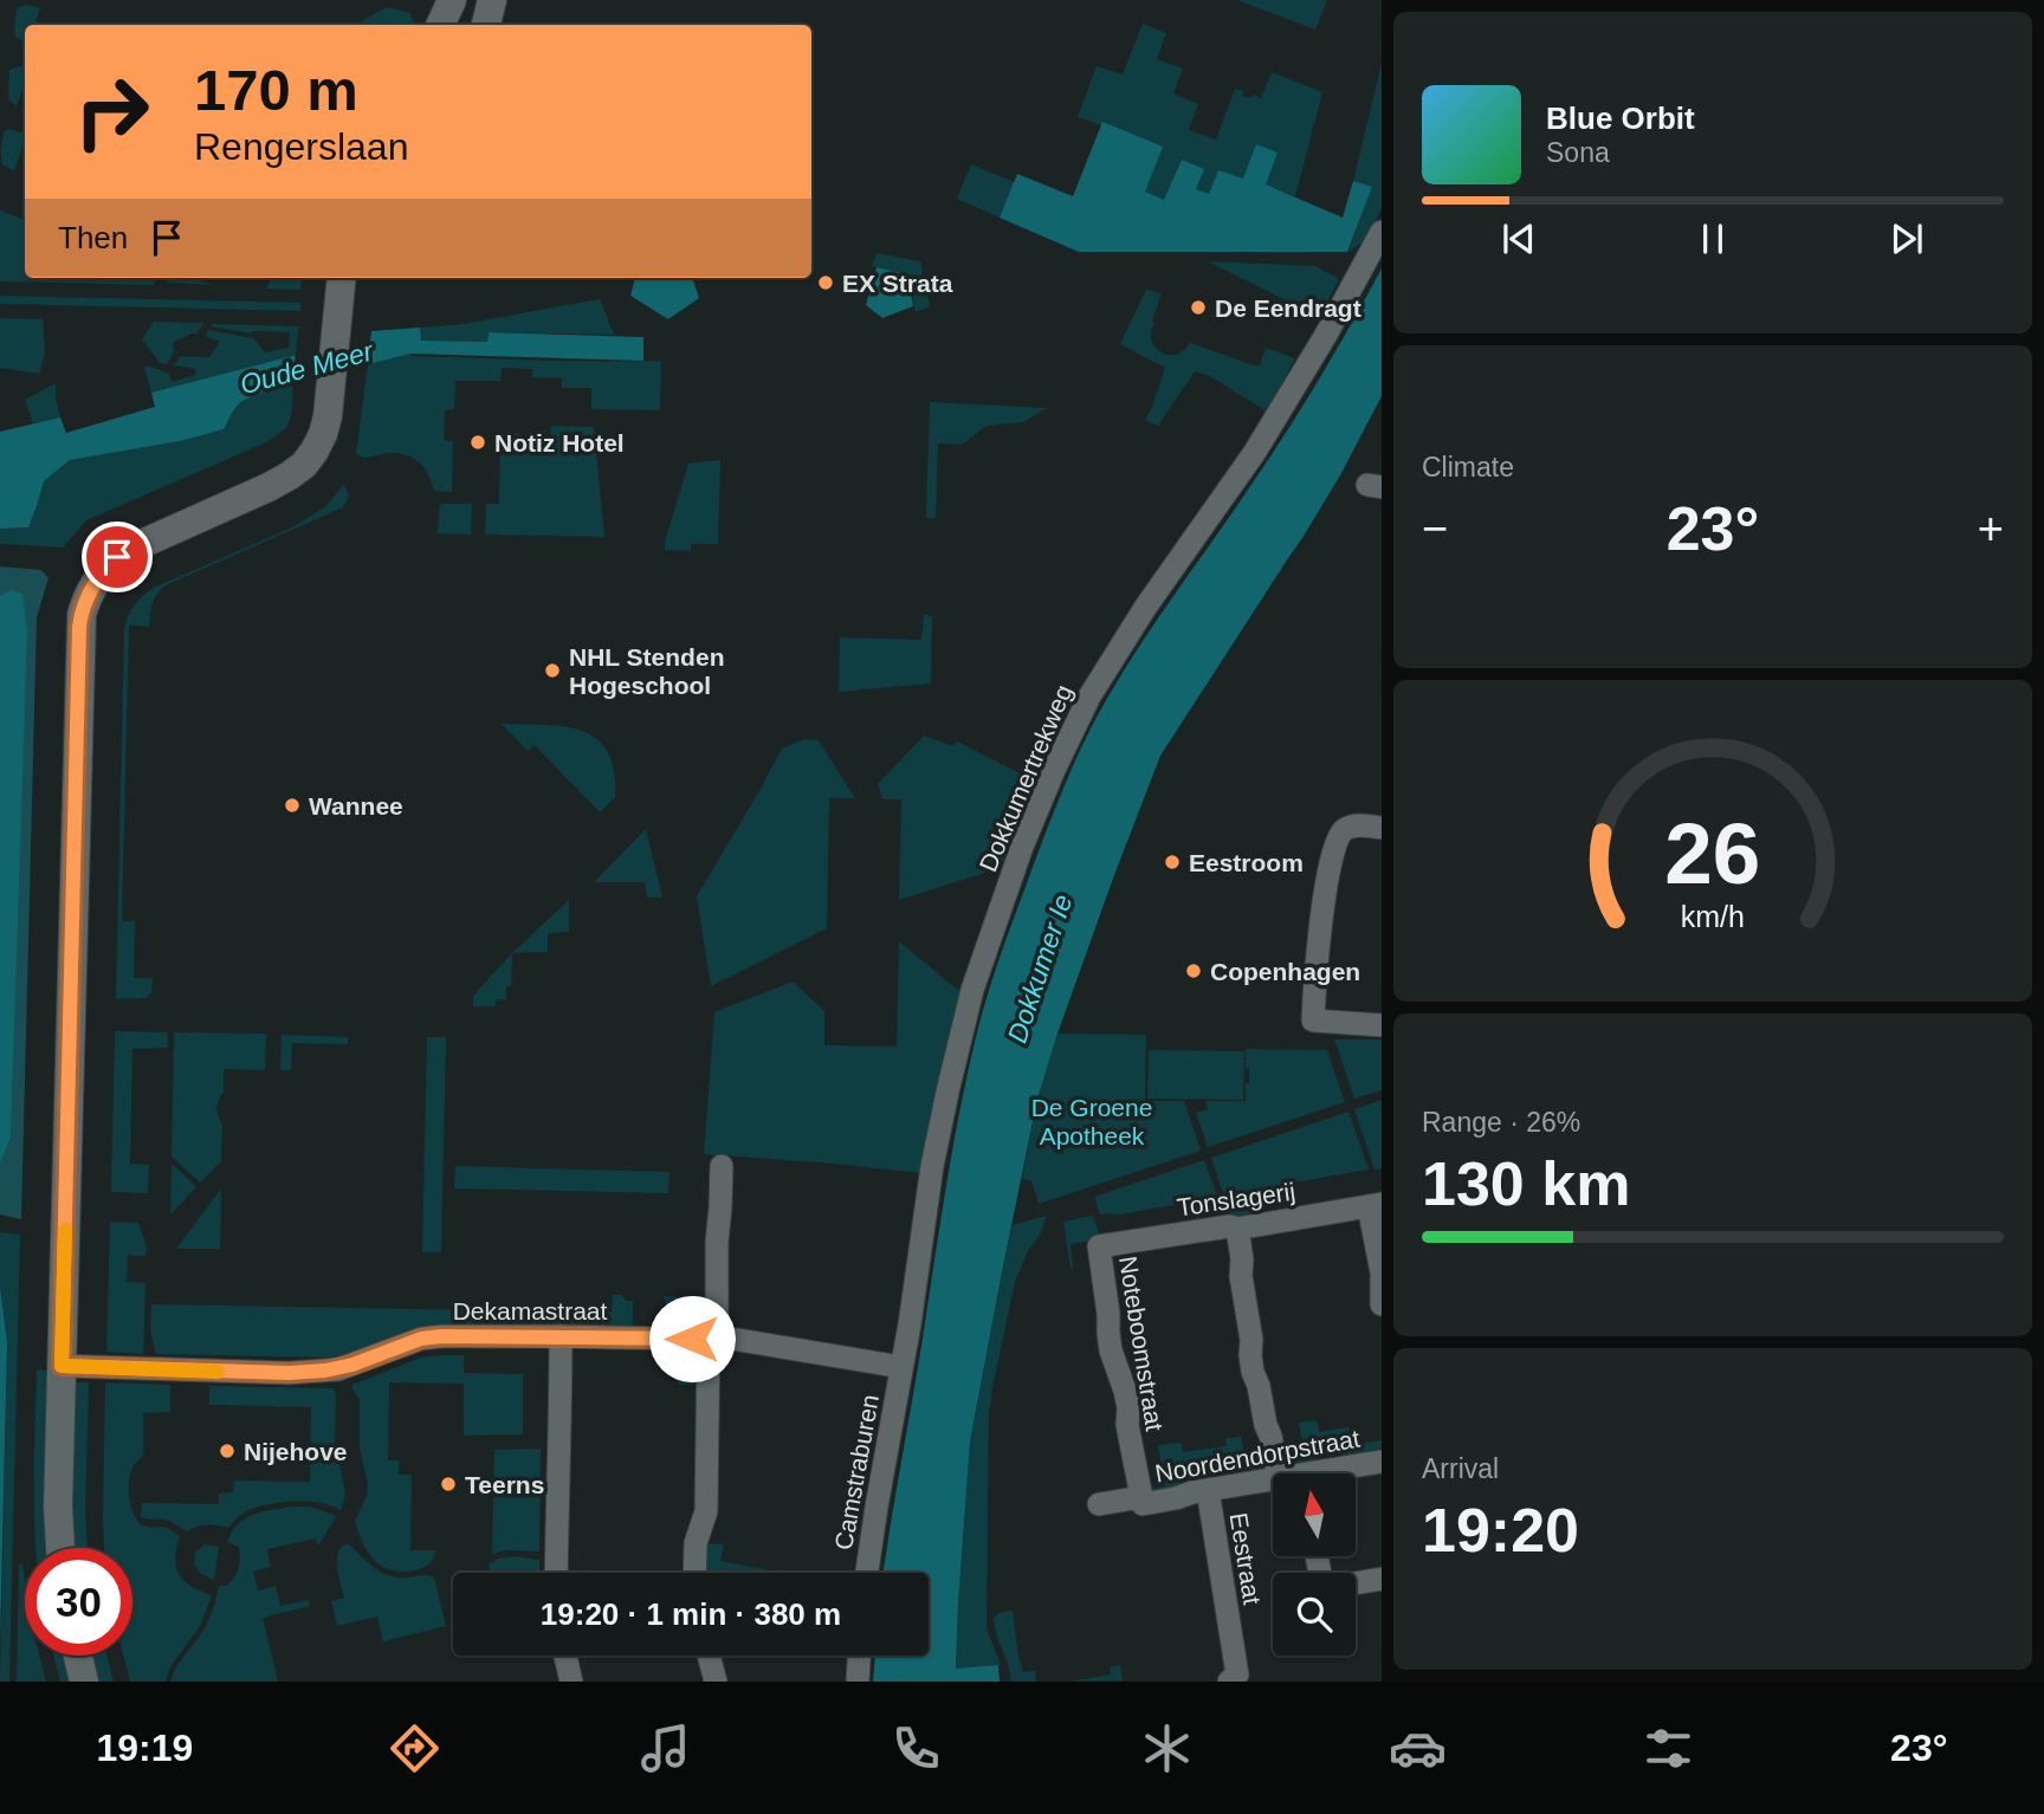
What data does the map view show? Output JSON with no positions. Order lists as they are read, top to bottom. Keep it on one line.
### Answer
{"streets":{"street":["Dokkumertrekweg","Tonslagerij","Dekamastraat","Noteboomstraat","Noordendorpstraat","Camstraburen","Eestraat"]},"crossings":[["Dokkumertrekweg","Dekamastraat"],["Dokkumertrekweg","Camstraburen"],["Tonslagerij","Noteboomstraat"],["Dekamastraat","Camstraburen"],["Noteboomstraat","Noordendorpstraat"],["Noordendorpstraat","Eestraat"]],"water":["Oude Meer","Dokkumer Ie"],"parks":["De Groene Apotheek"],"places":["EX Strata","De Eendragt","Notiz Hotel","NHL Stenden Hogeschool","Wannee","Eestroom","Copenhagen","Nijehove","Teerns"],"north":"top","page":{"turn":["170 m","Rengerslaan"],"song":["Blue Orbit","Sona"],"then":"Then","tile":["Climate",["Range · 26%","130 km"],["Arrival","19:20"]],"heat":["−","23°","+"],"limit":"30","trip":"19:20 · 1 min · 380 m","tabs":["19:19","23°"],"gauge":["26","km/h"]}}
